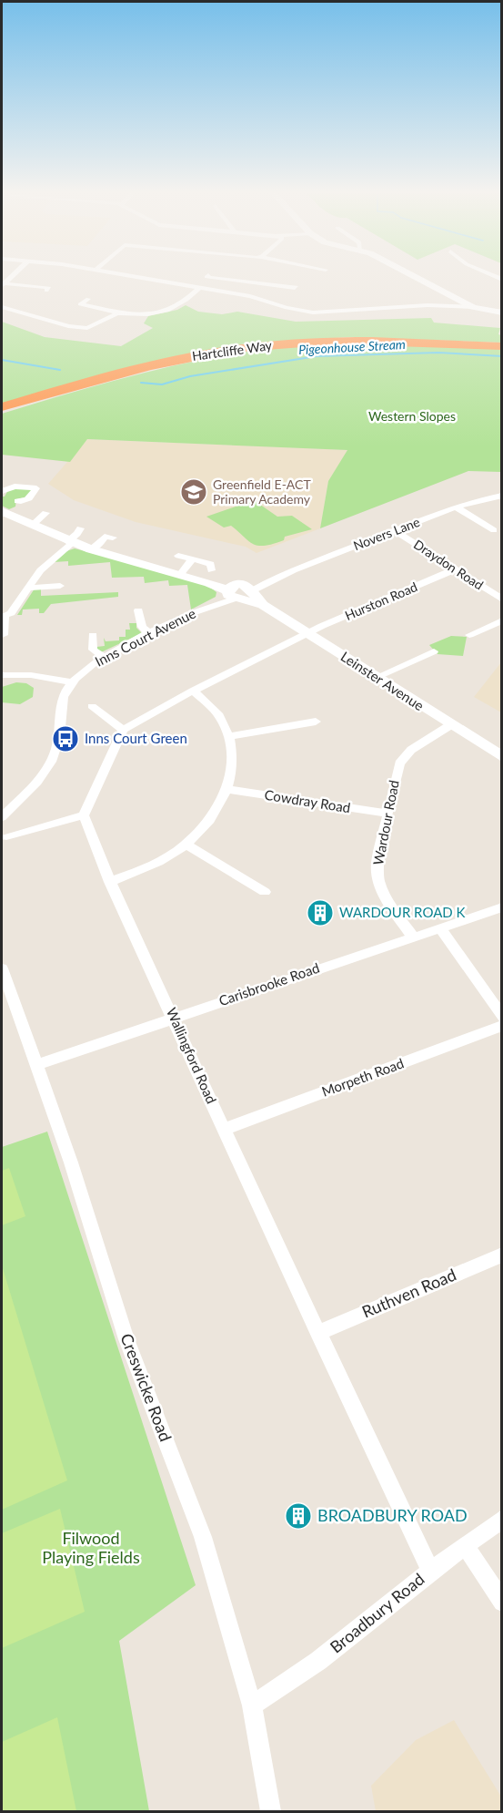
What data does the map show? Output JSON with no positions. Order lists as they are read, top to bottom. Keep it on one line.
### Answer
{"streets":{"highway":["Hartcliffe Way"],"street":["Novers Lane","Draydon Road","Hurston Road","Inns Court Avenue","Leinster Avenue","Cowdray Road","Wardour Road","Carisbrooke Road","Wallingford Road","Morpeth Road","Ruthven Road","Creswicke Road","Broadbury Road"]},"crossings":[["Novers Lane","Draydon Road"],["Novers Lane","Inns Court Avenue"],["Novers Lane","Leinster Avenue"],["Draydon Road","Hurston Road"],["Hurston Road","Leinster Avenue"],["Inns Court Avenue","Leinster Avenue"],["Leinster Avenue","Wardour Road"],["Cowdray Road","Wardour Road"],["Wardour Road","Carisbrooke Road"],["Carisbrooke Road","Wallingford Road"],["Carisbrooke Road","Creswicke Road"],["Wallingford Road","Morpeth Road"],["Wallingford Road","Ruthven Road"],["Wallingford Road","Broadbury Road"],["Creswicke Road","Broadbury Road"]],"water":["Pigeonhouse Stream"],"parks":["Western Slopes","Filwood Playing Fields"],"places":{"school or university":["Greenfield E-ACT Primary Academy"],"bus stop":["Inns Court Green"],"building":["WARDOUR ROAD K","BROADBURY ROAD"]}}
